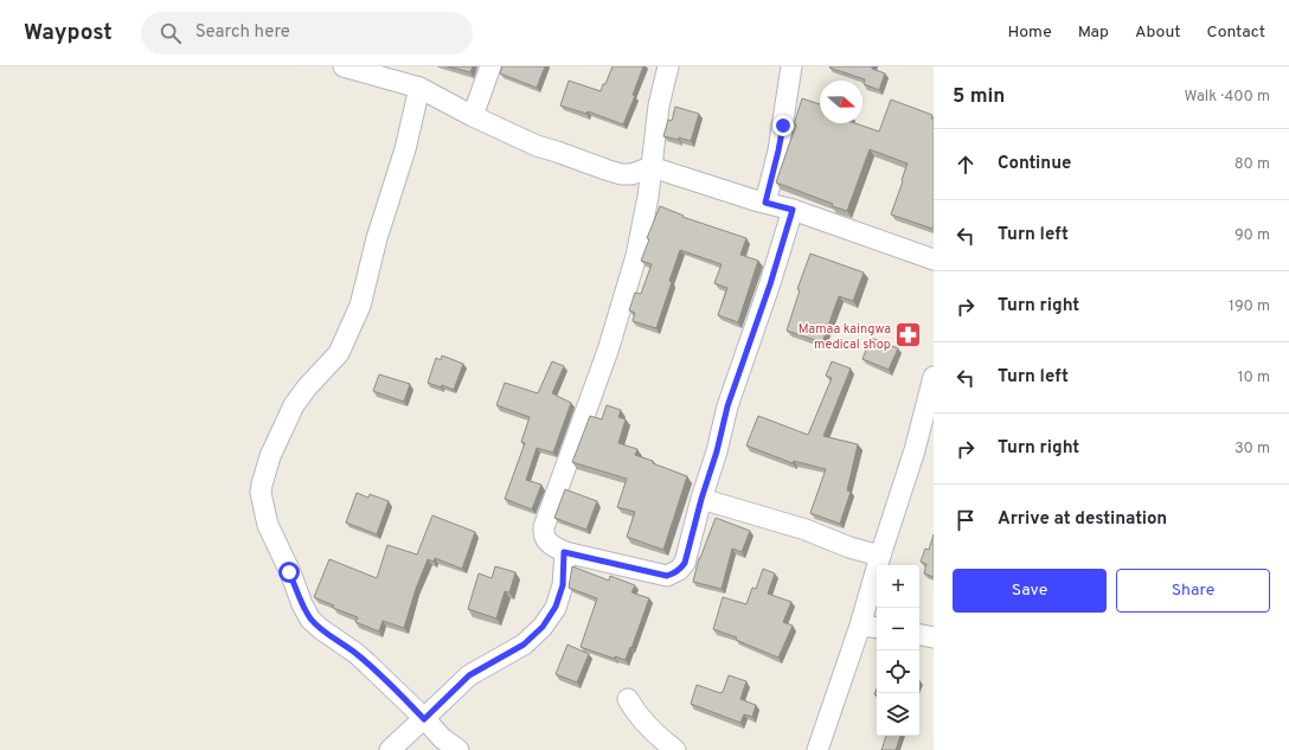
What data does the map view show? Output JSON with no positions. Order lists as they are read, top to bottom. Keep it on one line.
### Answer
{"places":{"pharmacy":["Mamaa kaingwa medical shop"]},"north":"right","page":{"header":"Waypost","search":"Search here","nav":["Home","Map","About","Contact"],"heading":["5 min","Walk · 400 m"],"list":[["Continue","80 m"],["Turn left","90 m"],["Turn right","190 m"],["Turn left","10 m"],["Turn right","30 m"],"Arrive at destination"],"buttons":["Save","Share"],"map_buttons":["+","−"]}}
